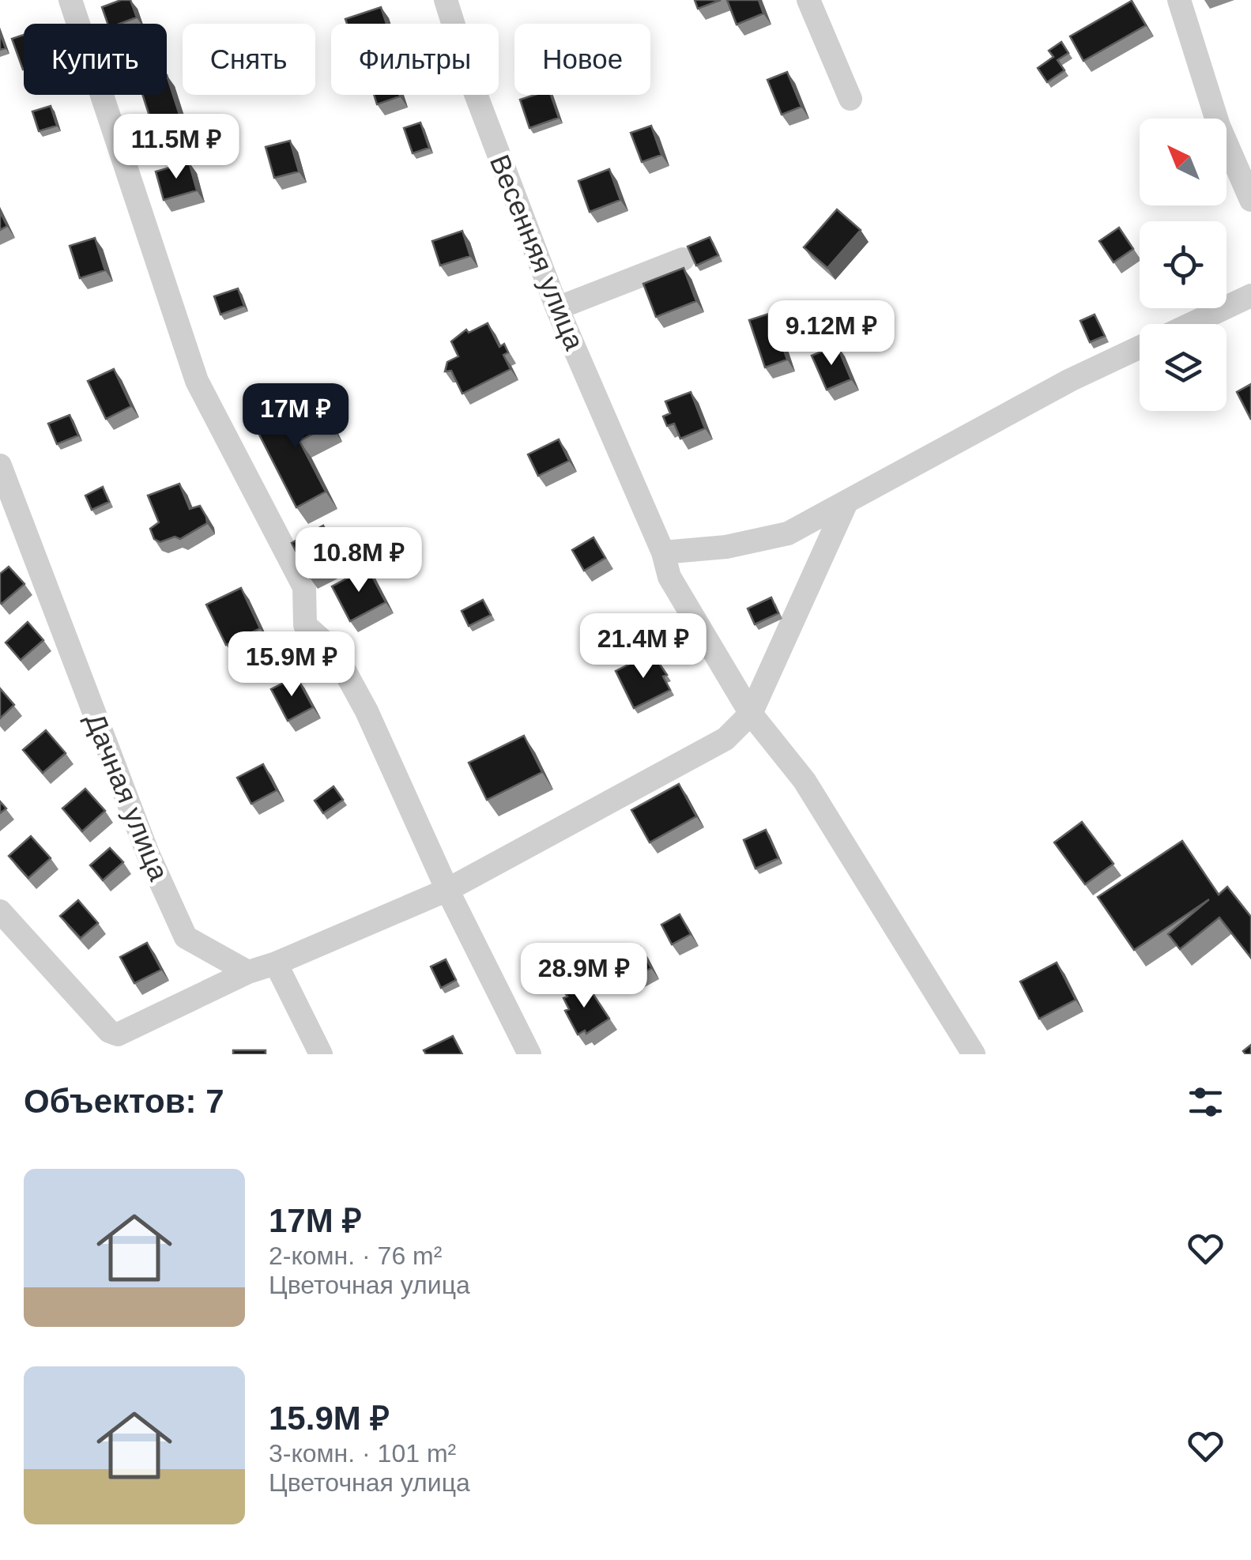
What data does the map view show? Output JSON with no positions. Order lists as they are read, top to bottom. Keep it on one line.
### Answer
{"streets":{"street":["Весенняя улица","Дачная улица"]},"north":"top left","page":{"chip":["Купить","Снять","Фильтры","Новое"],"price":["11.5M ₽","9.12M ₽","17M ₽","10.8M ₽","21.4M ₽","15.9M ₽","28.9M ₽"],"heading":"Объектов: 7","list":[{"name":"17M ₽","note":"2-комн. · 76 m² · Цветочная улица"},{"name":"15.9M ₽","note":"3-комн. · 101 m² · Цветочная улица"}]}}
